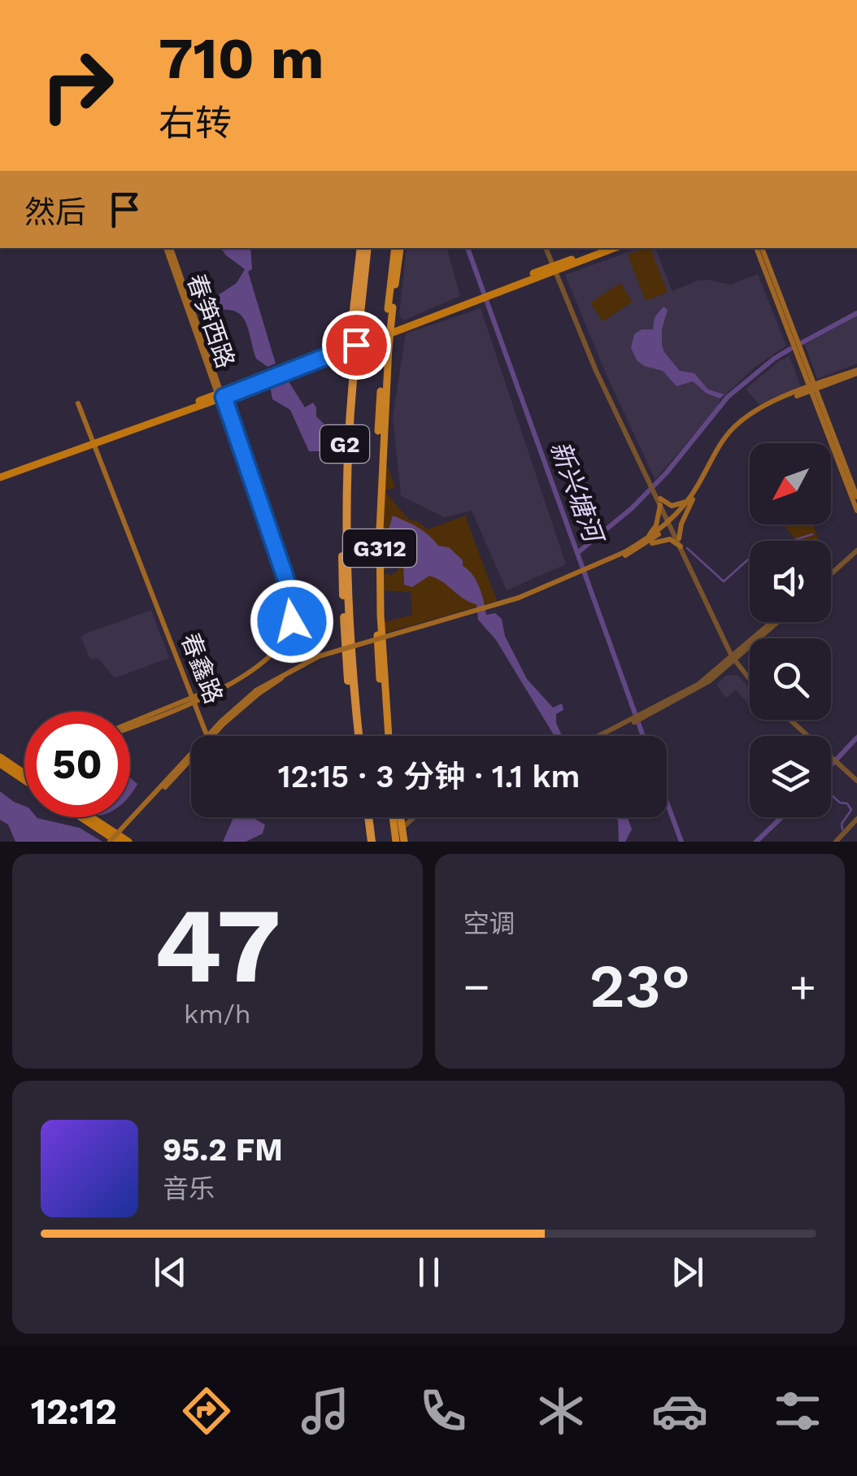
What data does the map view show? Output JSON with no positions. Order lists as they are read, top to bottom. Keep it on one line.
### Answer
{"streets":{"highway":["G2","G312"],"main road":["春笋西路","春鑫路"]},"crossings":[["春笋西路","春鑫路"]],"water":["新兴塘河"],"north":"bottom left","page":{"turn":["710 m","右转"],"then":"然后","limit":"50","trip":"12:15 · 3 分钟 · 1.1 km","tile":[["47","km/h"],"空调"],"heat":["−","23°","+"],"song":["95.2 FM","音乐"],"tabs":"12:12"}}
